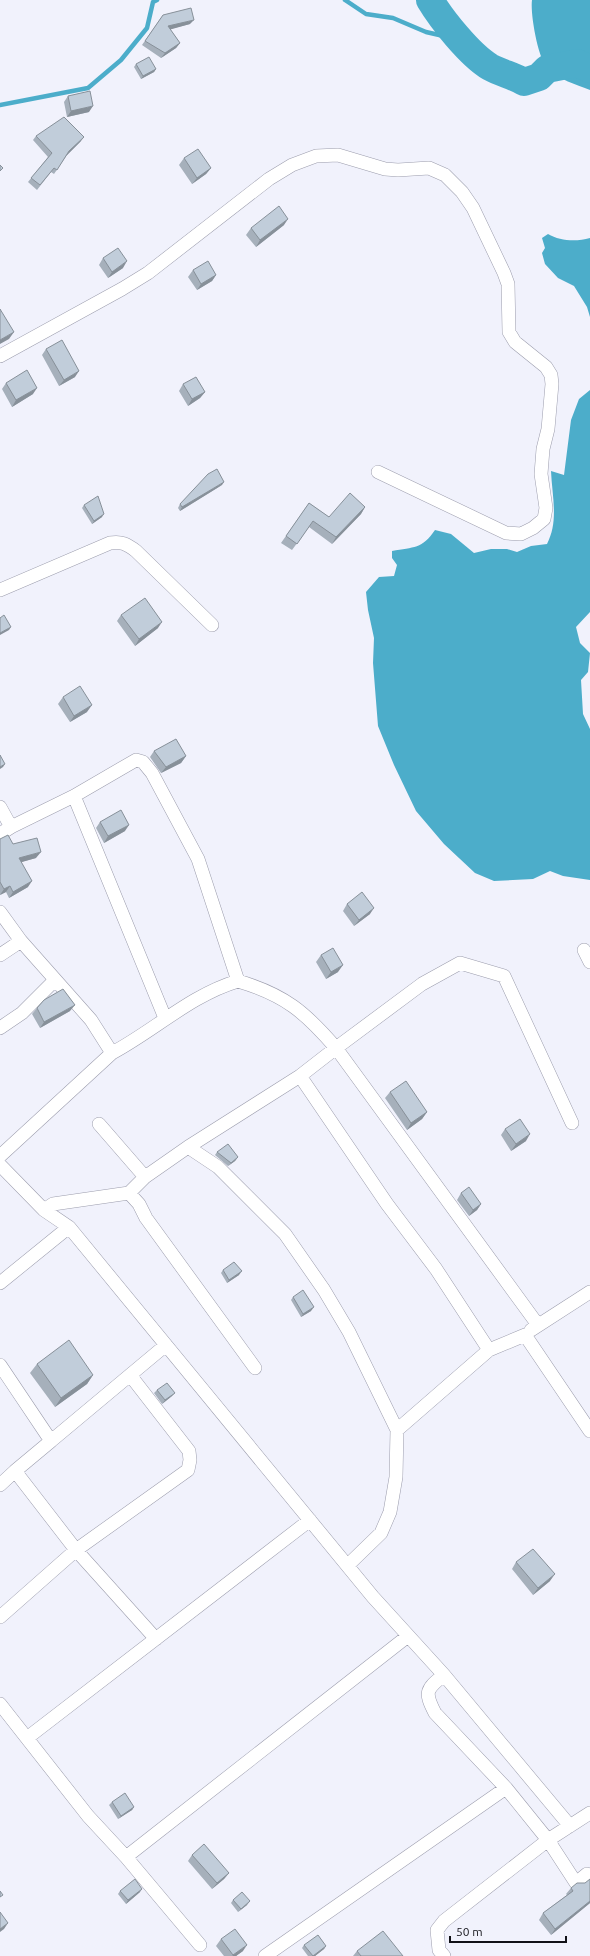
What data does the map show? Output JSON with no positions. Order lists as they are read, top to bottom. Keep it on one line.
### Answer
{"scale_bar":"50 m"}
